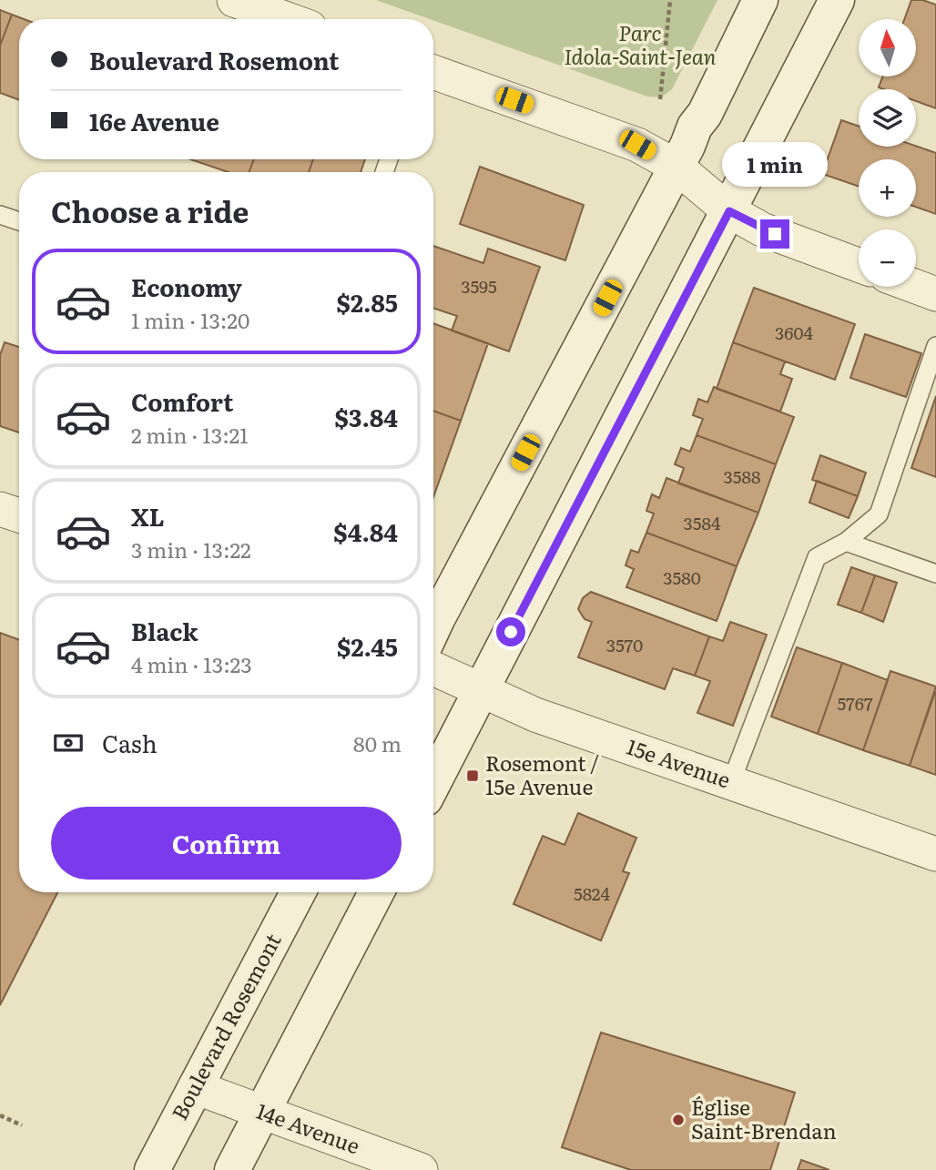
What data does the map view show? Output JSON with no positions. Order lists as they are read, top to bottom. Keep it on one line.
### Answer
{"streets":{"main road":["Boulevard Rosemont"],"street":["15e Avenue","14e Avenue"]},"crossings":[["Boulevard Rosemont","14e Avenue"]],"parks":["Parc Idola-Saint-Jean"],"places":{"transit":["Rosemont / 15e Avenue"],"other":["Église Saint-Brendan"]},"house_numbers":["3595","3604","3588","3584","3580","3570","5767","5824"],"north":"top","page":{"map_buttons":["+","−"],"banner":["Boulevard Rosemont","16e Avenue"],"bubble":"1 min","heading":"Choose a ride","list":[{"name":"Economy","note":"1 min · 13:20","value":"$2.85"},{"name":"Comfort","note":"2 min · 13:21","value":"$3.84"},{"name":"XL","note":"3 min · 13:22","value":"$4.84"},{"name":"Black","note":"4 min · 13:23","value":"$2.45"}],"pay":["Cash","80 m"],"buttons":"Confirm"}}
